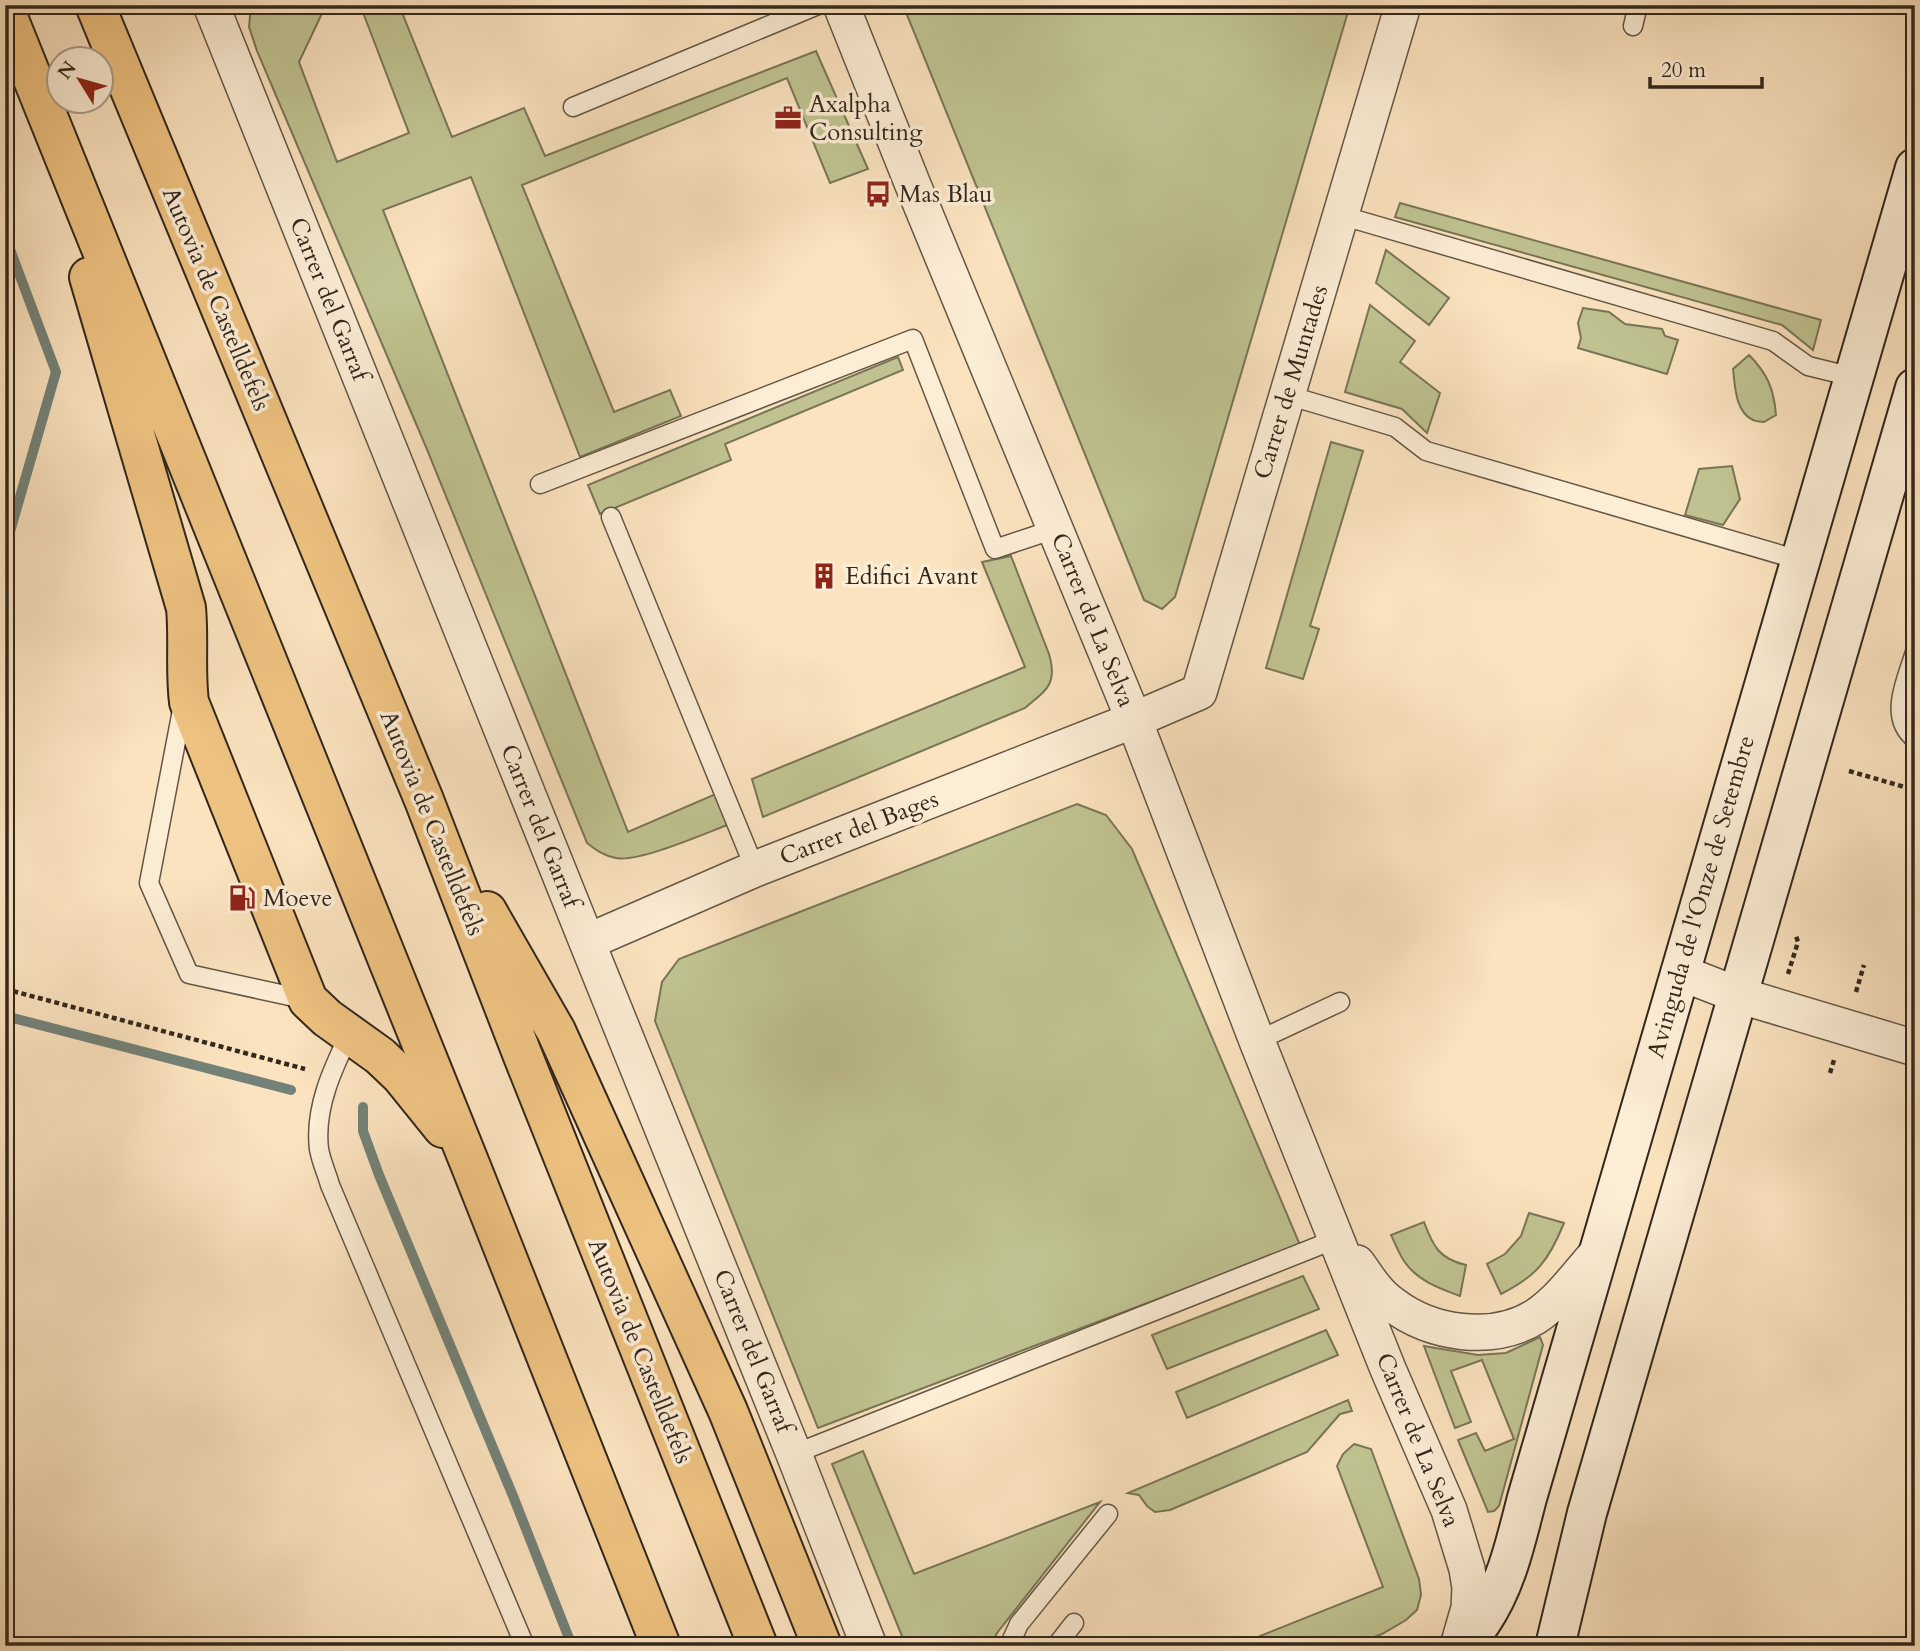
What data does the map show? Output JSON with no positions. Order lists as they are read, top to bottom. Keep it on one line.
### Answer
{"streets":{"highway":["Autovia de Castelldefels"],"main road":["Avinguda de l'Onze de Setembre"],"street":["Carrer del Garraf","Carrer de Muntades","Carrer de La Selva","Carrer del Bages"]},"crossings":[["Carrer del Garraf","Carrer del Bages"],["Carrer de Muntades","Carrer de La Selva"],["Carrer de Muntades","Carrer del Bages"],["Carrer de La Selva","Carrer del Bages"],["Carrer de La Selva","Avinguda de l'Onze de Setembre"]],"places":{"office":["Axalpha Consulting"],"bus stop":["Mas Blau"],"building":["Edifici Avant"],"fuel station":["Moeve"]},"scale_bar":"20 m","north":"top left"}
